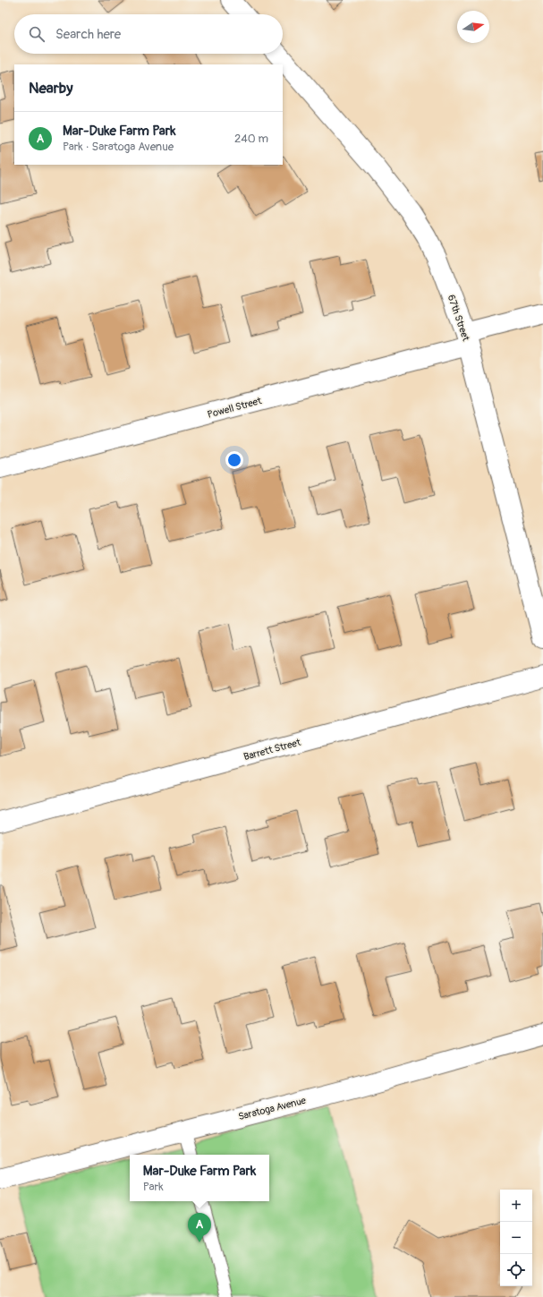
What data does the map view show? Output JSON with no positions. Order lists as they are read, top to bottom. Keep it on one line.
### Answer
{"streets":{"street":["67th Street","Powell Street","Barrett Street","Saratoga Avenue"]},"crossings":[["67th Street","Powell Street"]],"north":"right","page":{"search":"Search here","heading":"Nearby","list":[{"mark":"A","name":"Mar-Duke Farm Park","note":"Park · Saratoga Avenue","value":"240 m"}],"popup":["Mar-Duke Farm Park","Park"],"map_buttons":["+","−"],"pins":"A"}}
